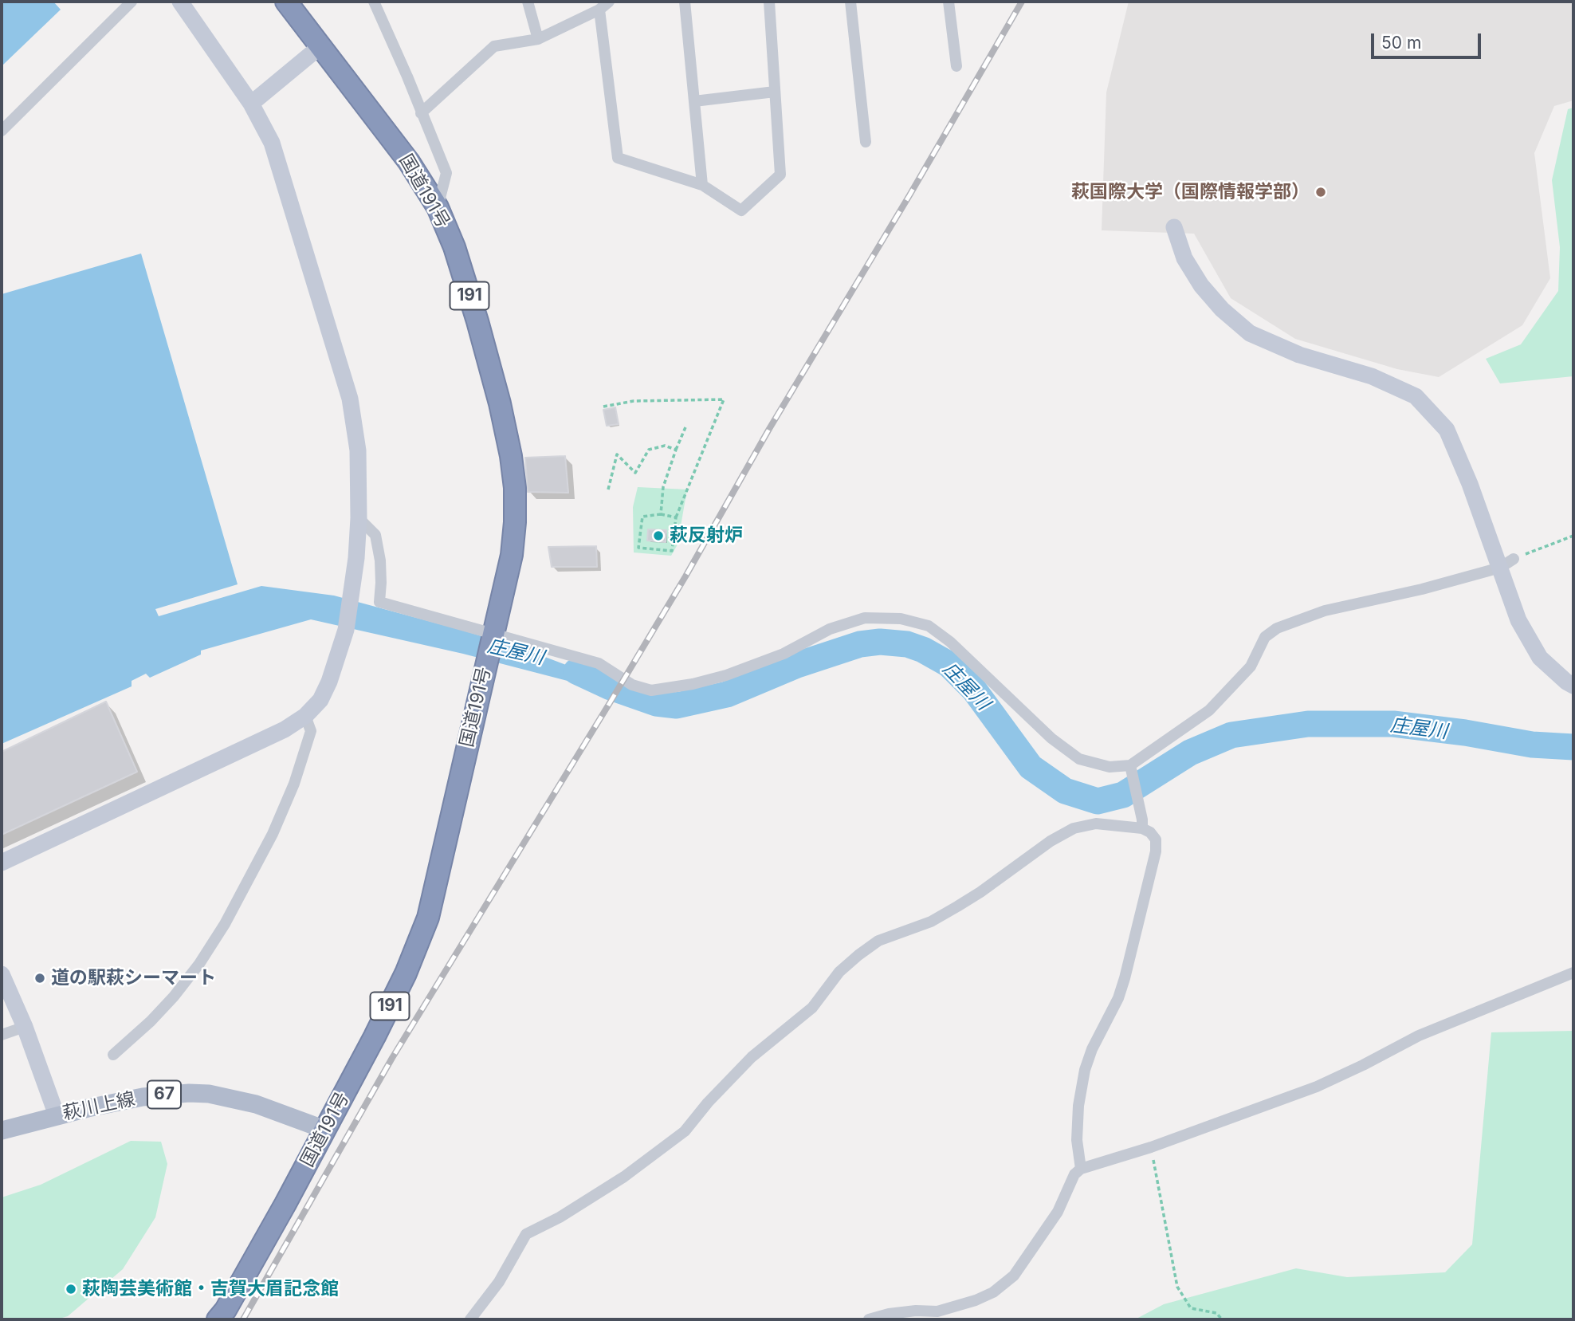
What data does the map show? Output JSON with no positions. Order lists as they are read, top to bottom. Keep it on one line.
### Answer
{"streets":{"highway":["国道191号","191"],"main road":["67","萩川上線"]},"crossings":[["国道191号","萩川上線"]],"water":["庄屋川"],"places":["萩国際大学（国際情報学部）","萩反射炉","道の駅萩シーマート","萩陶芸美術館・吉賀大眉記念館"],"scale_bar":"50 m"}
